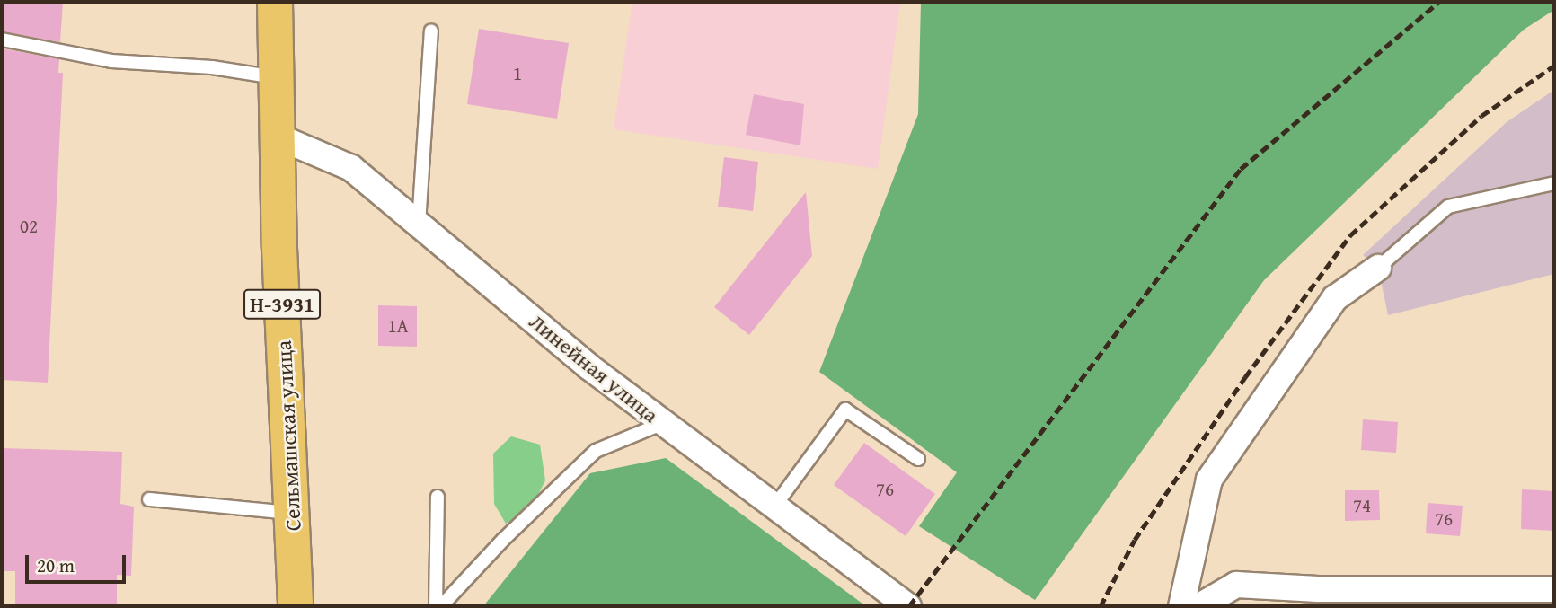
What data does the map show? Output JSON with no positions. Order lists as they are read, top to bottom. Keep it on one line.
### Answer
{"streets":{"highway":["Н-3931","Сельмашская улица"],"street":["Линейная улица"]},"crossings":[["Линейная улица","Сельмашская улица"]],"house_numbers":["1","02","1А","76","74","76"],"scale_bar":"20 m"}
